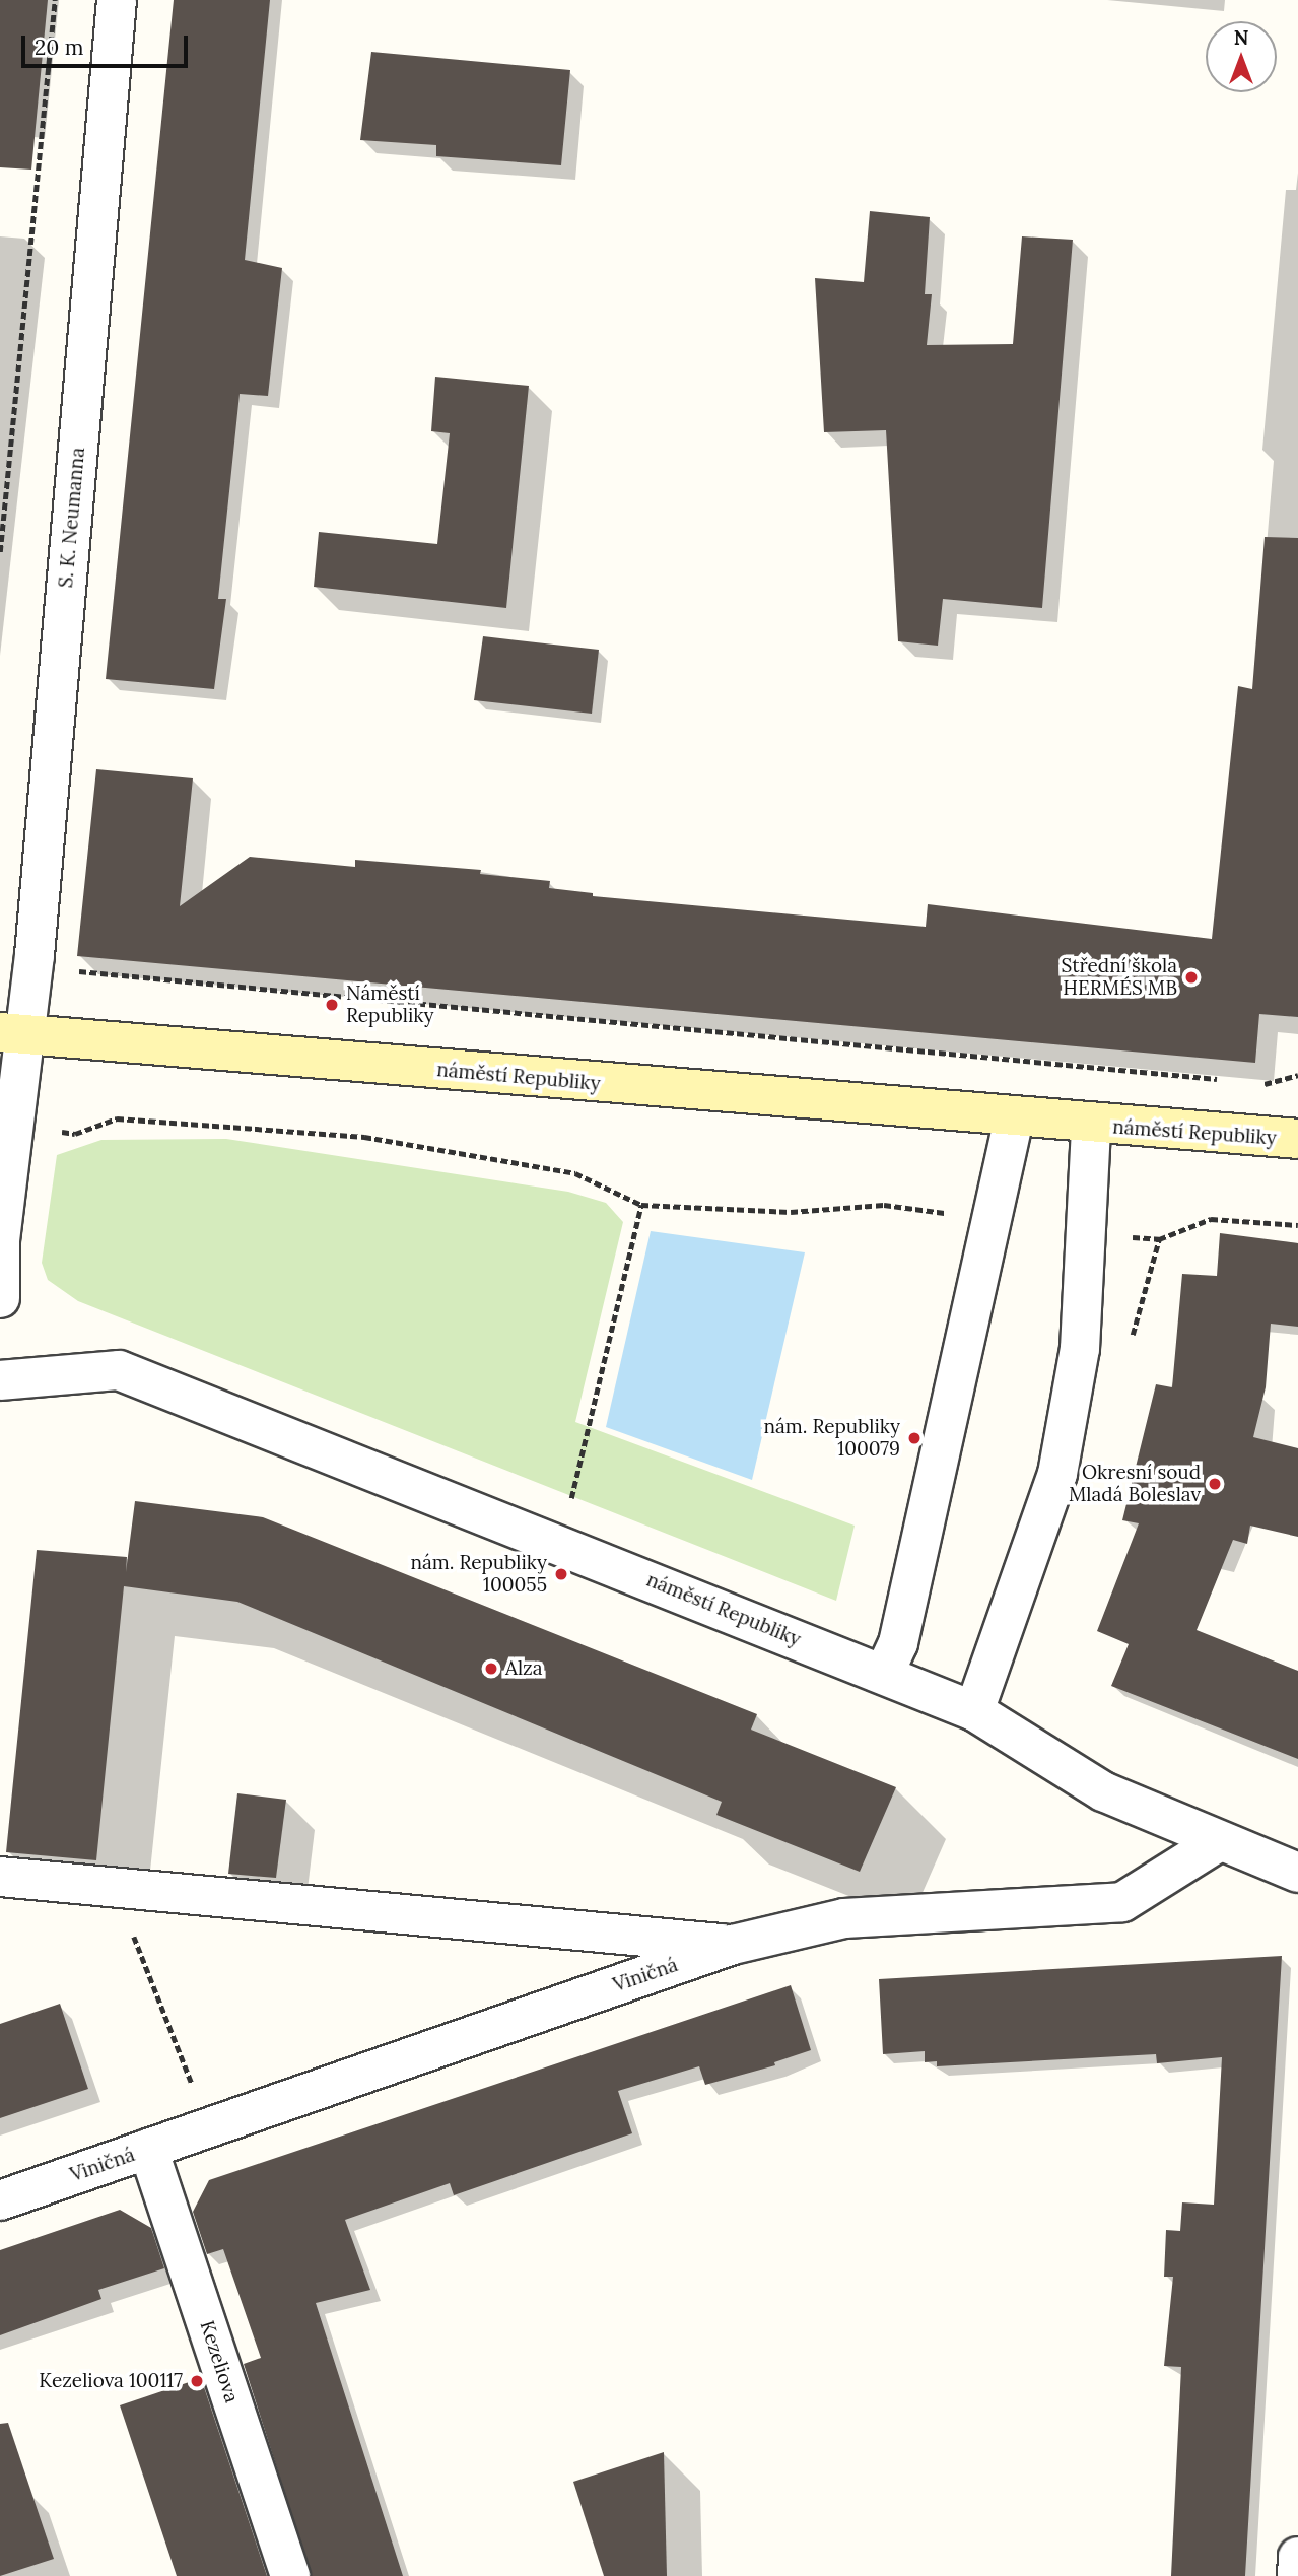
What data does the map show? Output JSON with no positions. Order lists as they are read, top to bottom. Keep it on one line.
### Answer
{"streets":{"street":["S. K. Neumanna","náměstí Republiky","Viničná","Kezeliova"]},"crossings":[["S. K. Neumanna","náměstí Republiky"],["náměstí Republiky","Viničná"],["Viničná","Kezeliova"]],"places":["Střední škola HERMÉS MB","Náměstí Republiky","nám. Republiky 100079","Okresní soud Mladá Boleslav","nám. Republiky 100055","Alza","Kezeliova 100117"],"scale_bar":"20 m","north":"top"}
